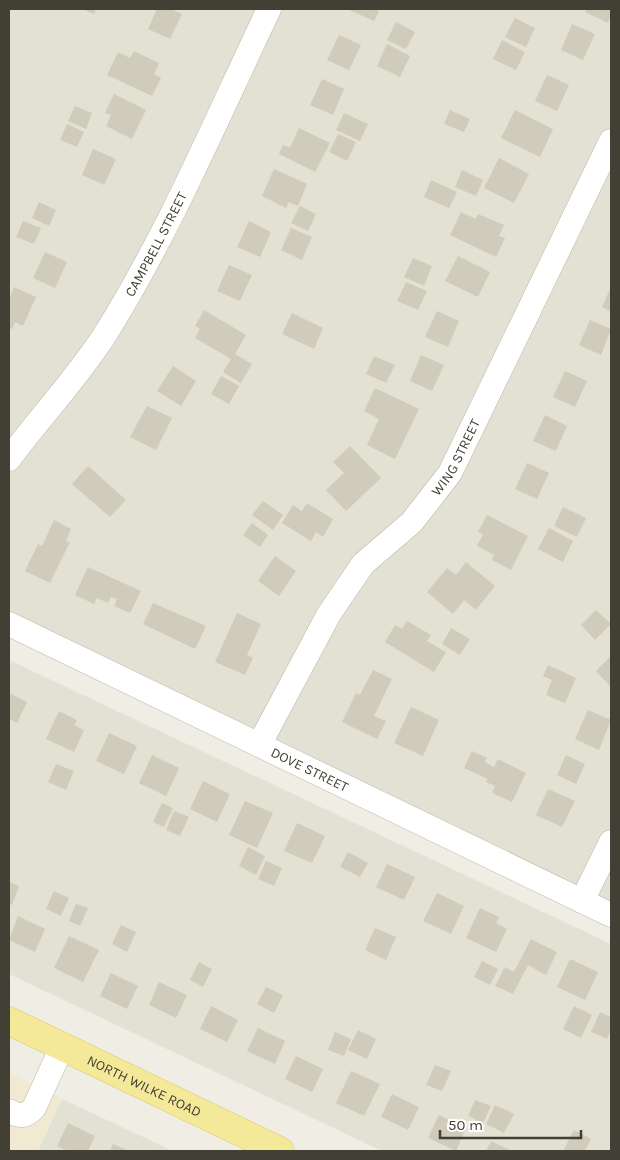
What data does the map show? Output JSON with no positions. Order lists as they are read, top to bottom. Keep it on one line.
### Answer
{"streets":{"main road":["NORTH WILKE ROAD"],"street":["CAMPBELL STREET","WING STREET","DOVE STREET"]},"crossings":[["WING STREET","DOVE STREET"]],"scale_bar":"50 m"}
